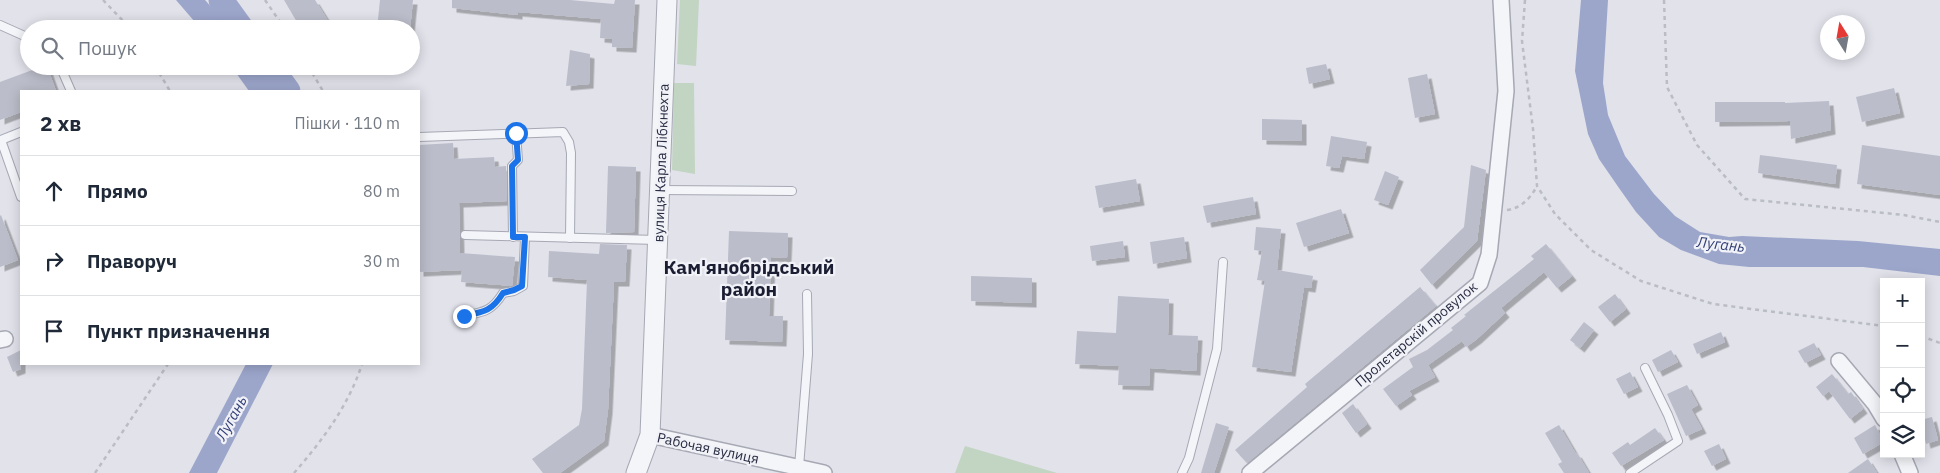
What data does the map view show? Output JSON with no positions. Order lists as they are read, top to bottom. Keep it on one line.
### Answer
{"streets":{"street":["вулиця Карла Лібкнехта","Пролєтарскій провулок","Рабочая вулиця"]},"crossings":[["вулиця Карла Лібкнехта","Рабочая вулиця"]],"districts":["Кам'янобрідський район"],"water":["Лугань"],"north":"top","page":{"search":"Пошук","heading":["2 хв","Пішки · 110 m"],"list":[["Прямо","80 m"],["Праворуч","30 m"],"Пункт призначення"],"map_buttons":["+","−"]}}
